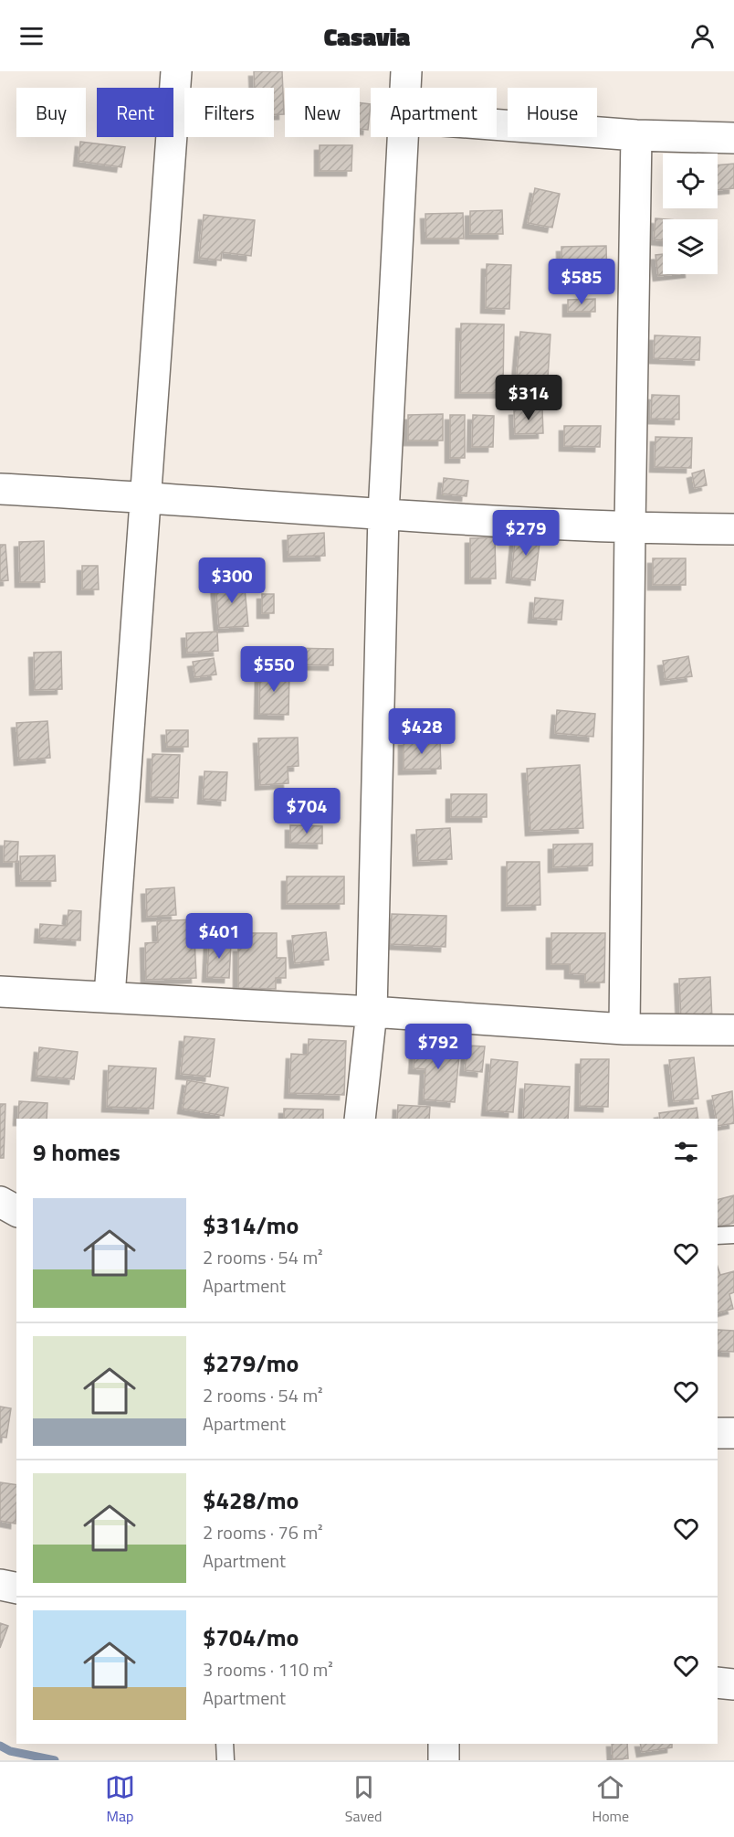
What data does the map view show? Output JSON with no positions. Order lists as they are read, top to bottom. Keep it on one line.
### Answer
{"page":{"header":"Casavia","chip":["Buy","Rent","Filters","New","Apartment","House"],"price":["$585","$314","$279","$300","$550","$428","$704","$401","$792"],"heading":"9 homes","list":[{"name":"$314/mo","note":"2 rooms · 54 m² · Apartment"},{"name":"$279/mo","note":"2 rooms · 54 m² · Apartment"},{"name":"$428/mo","note":"2 rooms · 76 m² · Apartment"},{"name":"$704/mo","note":"3 rooms · 110 m² · Apartment"}],"tabs":["Map","Saved","Home"]}}
